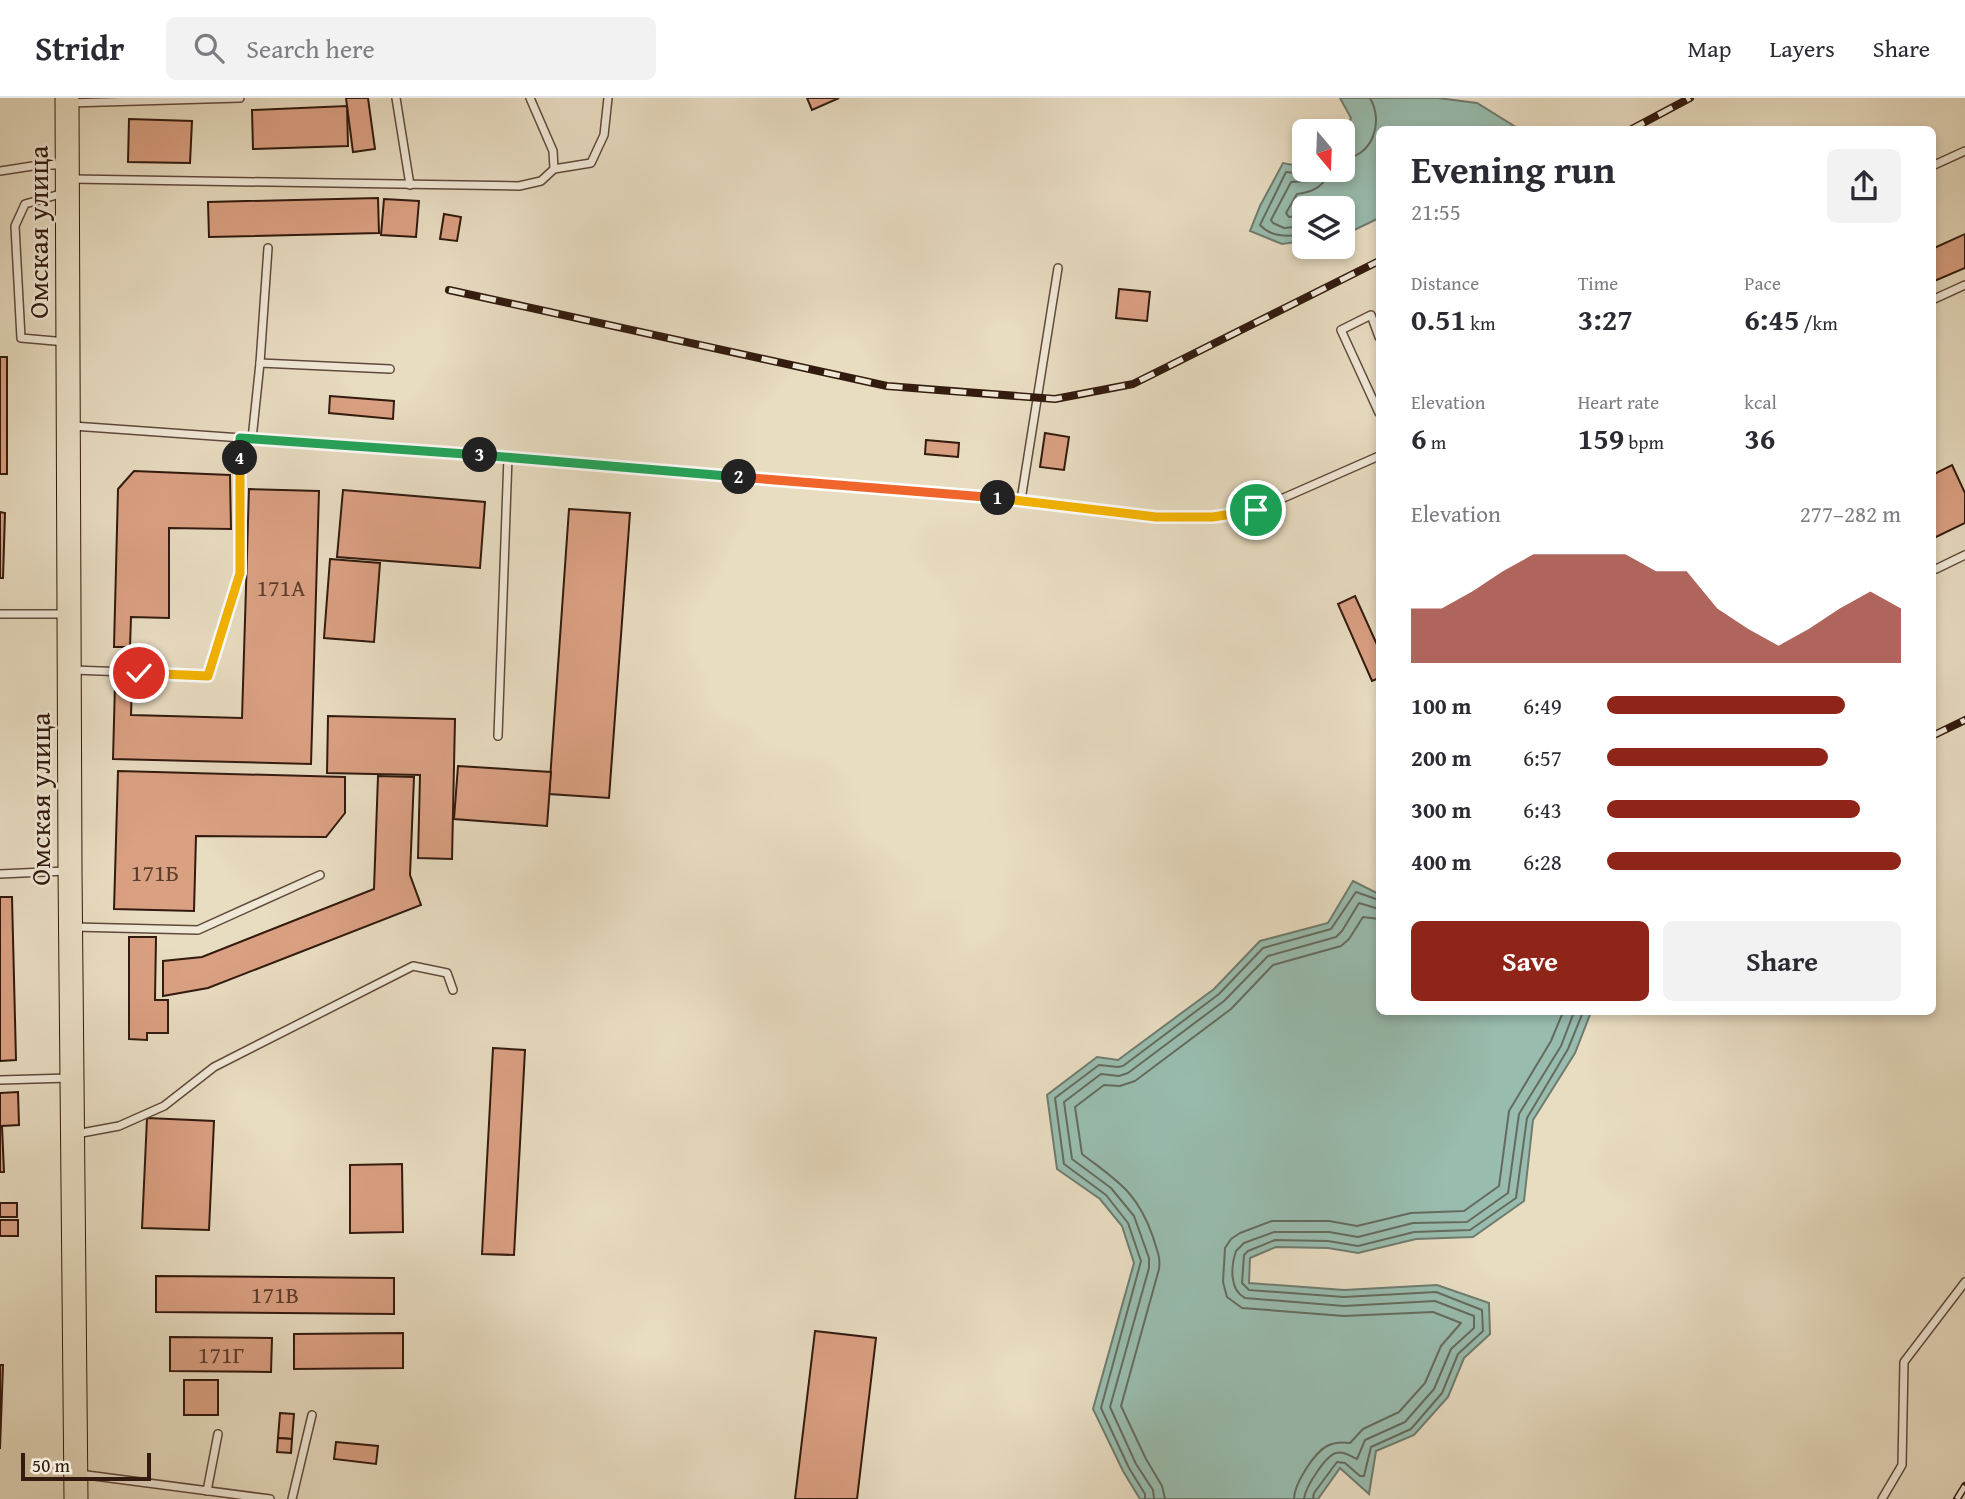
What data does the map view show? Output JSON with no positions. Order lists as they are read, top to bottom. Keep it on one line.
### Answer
{"streets":{"main road":["Омская улица"]},"house_numbers":["171А","171Б","171В","171Г"],"scale_bar":"50 m","north":"bottom","page":{"header":"Stridr","search":"Search here","nav":["Map","Layers","Share"],"heading":["Evening run","21:55"],"stats":[["Distance","0.51 km"],["Time","3:27"],["Pace","6:45 /km"],["Elevation","6 m"],["Heart rate","159 bpm"],["kcal","36"]],"pins":["3","4","2","1"],"chart":["Elevation","277–282 m"],"list":[{"name":"100 m","note":"6:49"},{"name":"200 m","note":"6:57"},{"name":"300 m","note":"6:43"},{"name":"400 m","note":"6:28"}],"buttons":["Save","Share"],"scale":"50 m"}}
